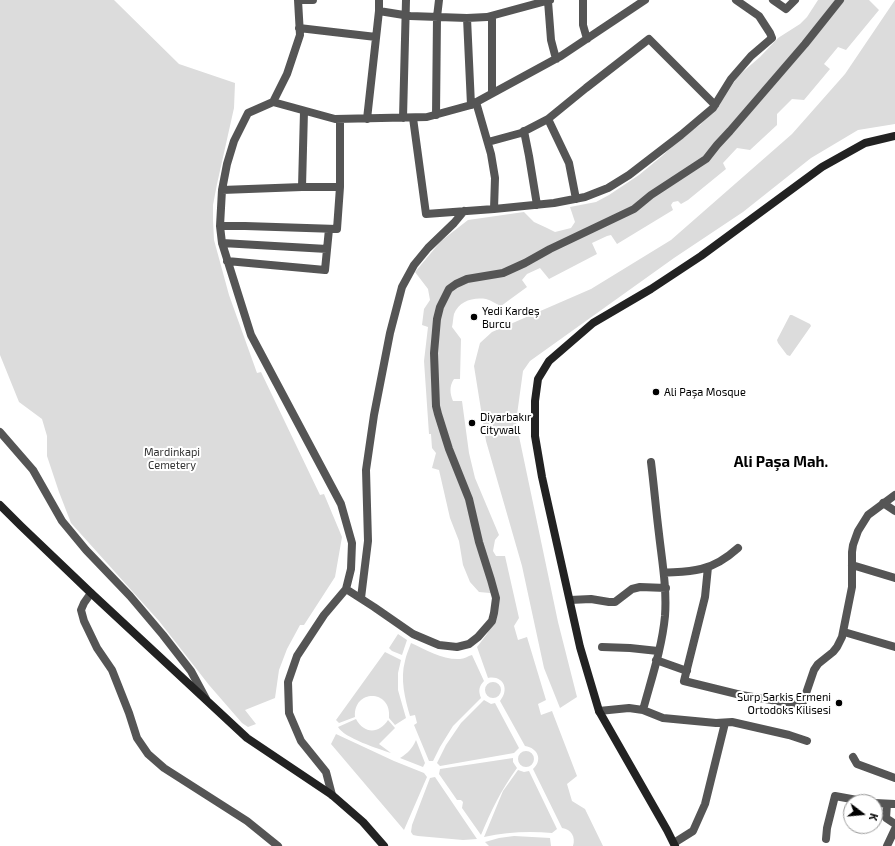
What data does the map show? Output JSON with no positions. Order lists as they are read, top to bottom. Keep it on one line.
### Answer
{"districts":["Ali Paşa Mah."],"parks":["Mardinkapi Cemetery"],"places":["Yedi Kardeş Burcu","Ali Paşa Mosque","Diyarbakır Citywall","Surp Sarkis Ermeni Ortodoks Kilisesi"],"north":"right"}
